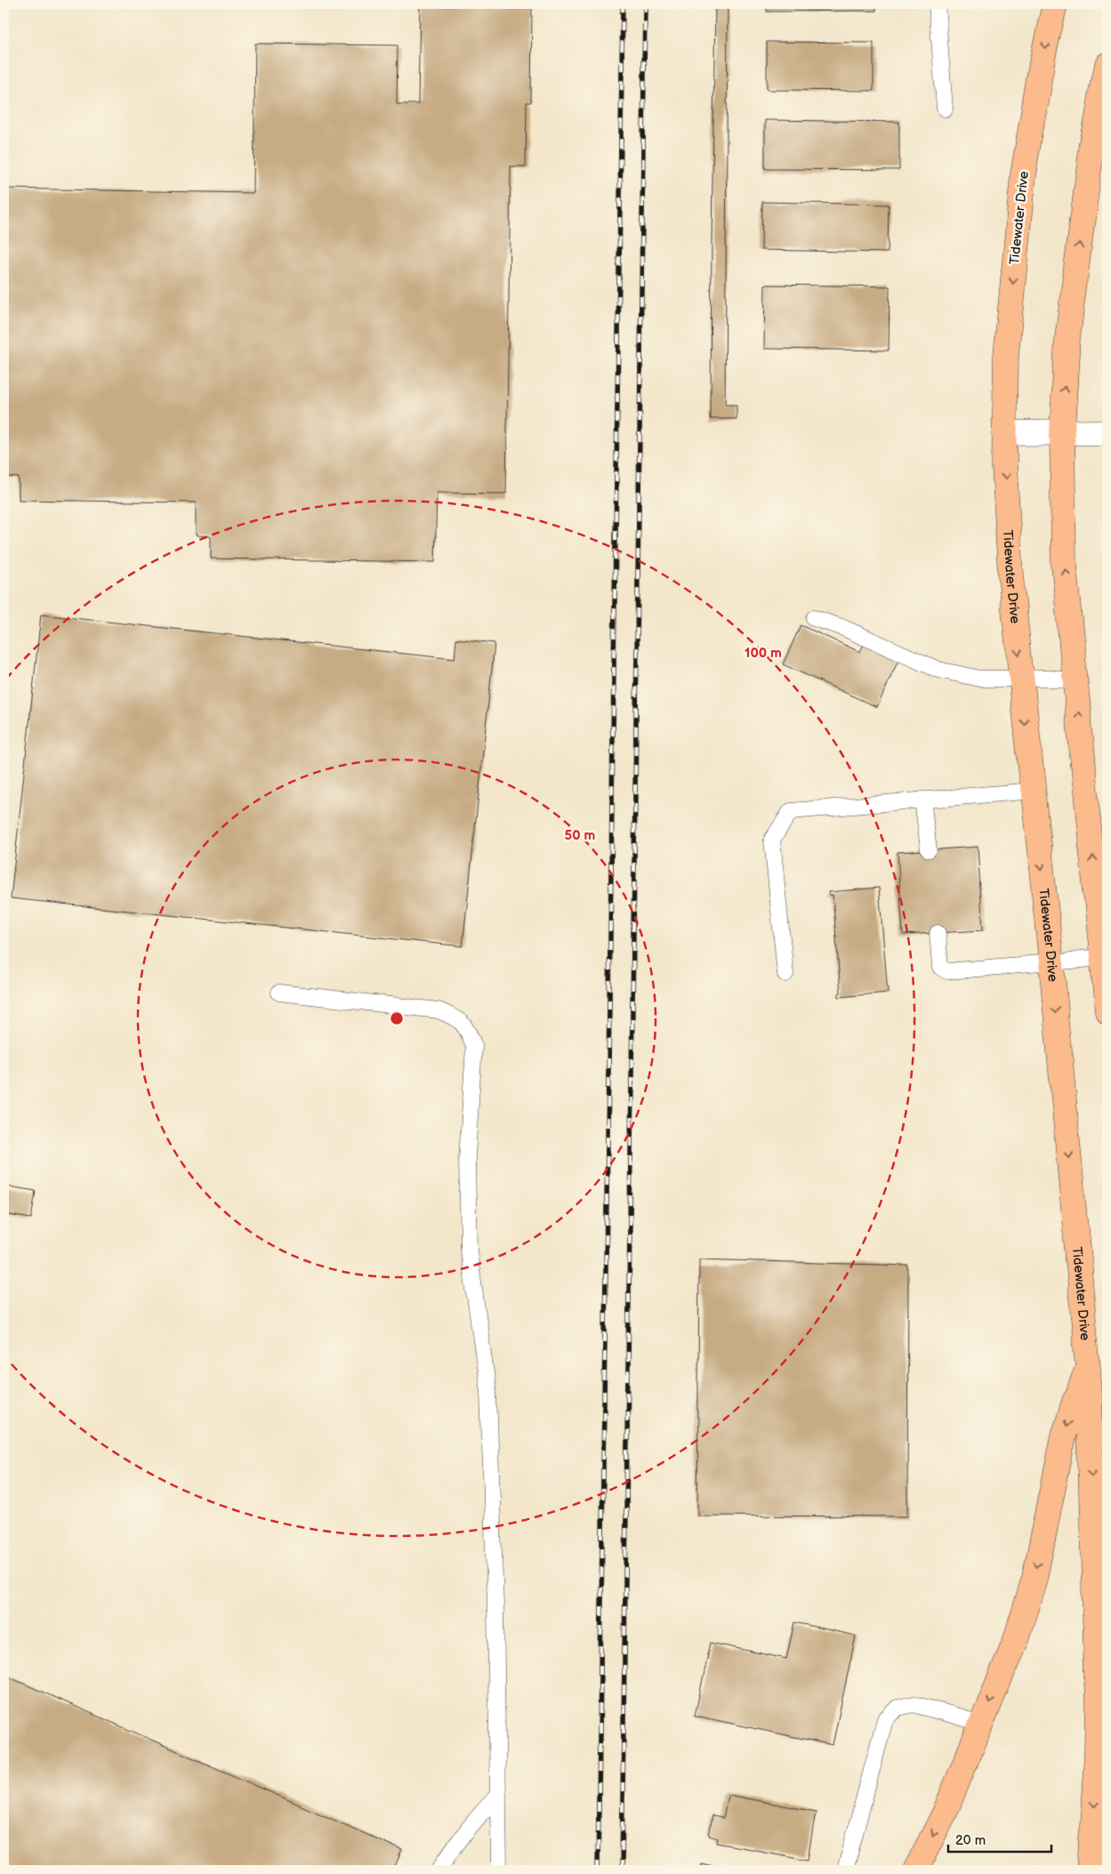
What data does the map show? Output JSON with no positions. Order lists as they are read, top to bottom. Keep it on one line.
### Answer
{"streets":{"highway":["Tidewater Drive"]},"scale_bar":"20 m","rings":["100 m","50 m"]}
